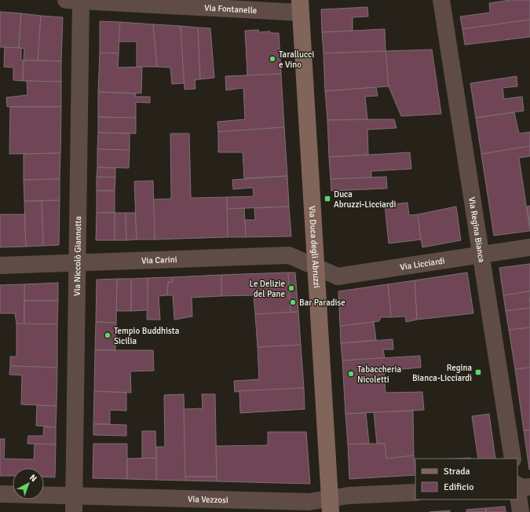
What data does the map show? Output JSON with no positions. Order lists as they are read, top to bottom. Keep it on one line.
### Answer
{"streets":{"main road":["Via Duca degli Abruzzi"],"street":["Via Fontanelle","Via Regina Bianca","Via Niccolò Giannotta","Via Carini","Via Licciardi","Via Vezzosi"]},"crossings":[["Via Fontanelle","Via Duca degli Abruzzi"],["Via Fontanelle","Via Niccolò Giannotta"],["Via Regina Bianca","Via Licciardi"],["Via Duca degli Abruzzi","Via Carini"],["Via Duca degli Abruzzi","Via Licciardi"],["Via Duca degli Abruzzi","Via Vezzosi"],["Via Niccolò Giannotta","Via Carini"],["Via Niccolò Giannotta","Via Vezzosi"],["Via Carini","Via Licciardi"]],"places":{"other":["Tarallucci e Vino","Le Delizie del Pane","Bar Paradise","Tempio Buddhista Sicilia","Tabaccheria Nicoletti"],"transit":["Duca Abruzzi-Licciardi","Regina Bianca-Licciardi"]},"legend":["Strada","Edificio"],"north":"top right"}
